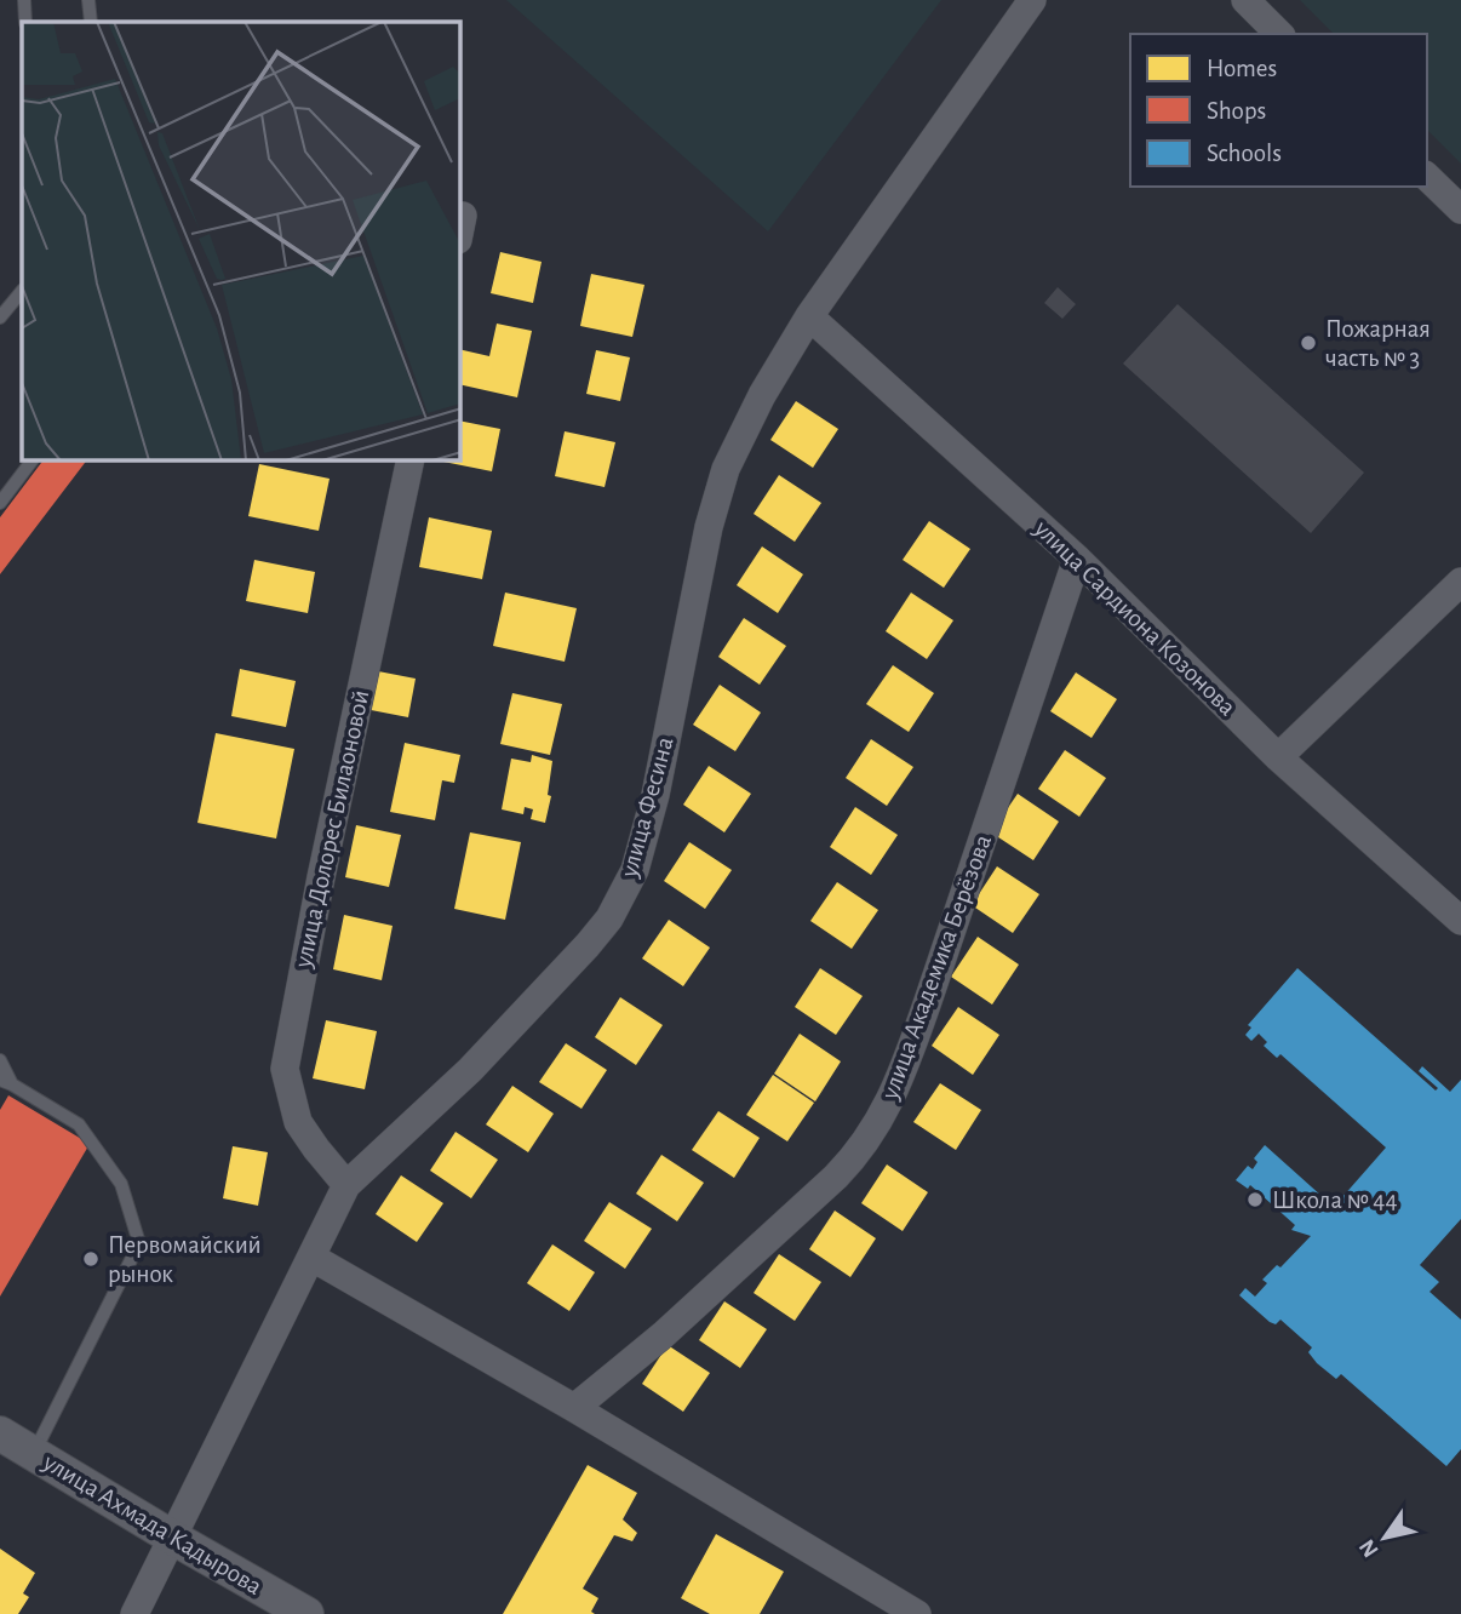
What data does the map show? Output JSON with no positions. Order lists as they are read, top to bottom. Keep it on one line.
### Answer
{"streets":{"street":["улица Сардиона Козонова","улица Фесина","улица Долорес Билаоновой","улица Академика Берёзова","улица Ахмада Кадырова"]},"crossings":[["улица Сардиона Козонова","улица Фесина"],["улица Сардиона Козонова","улица Академика Берёзова"],["улица Фесина","улица Долорес Билаоновой"],["улица Фесина","улица Ахмада Кадырова"]],"places":["Пожарная часть № 3","Школа № 44","Первомайский рынок"],"legend":["Homes","Shops","Schools"],"north":"bottom left"}
